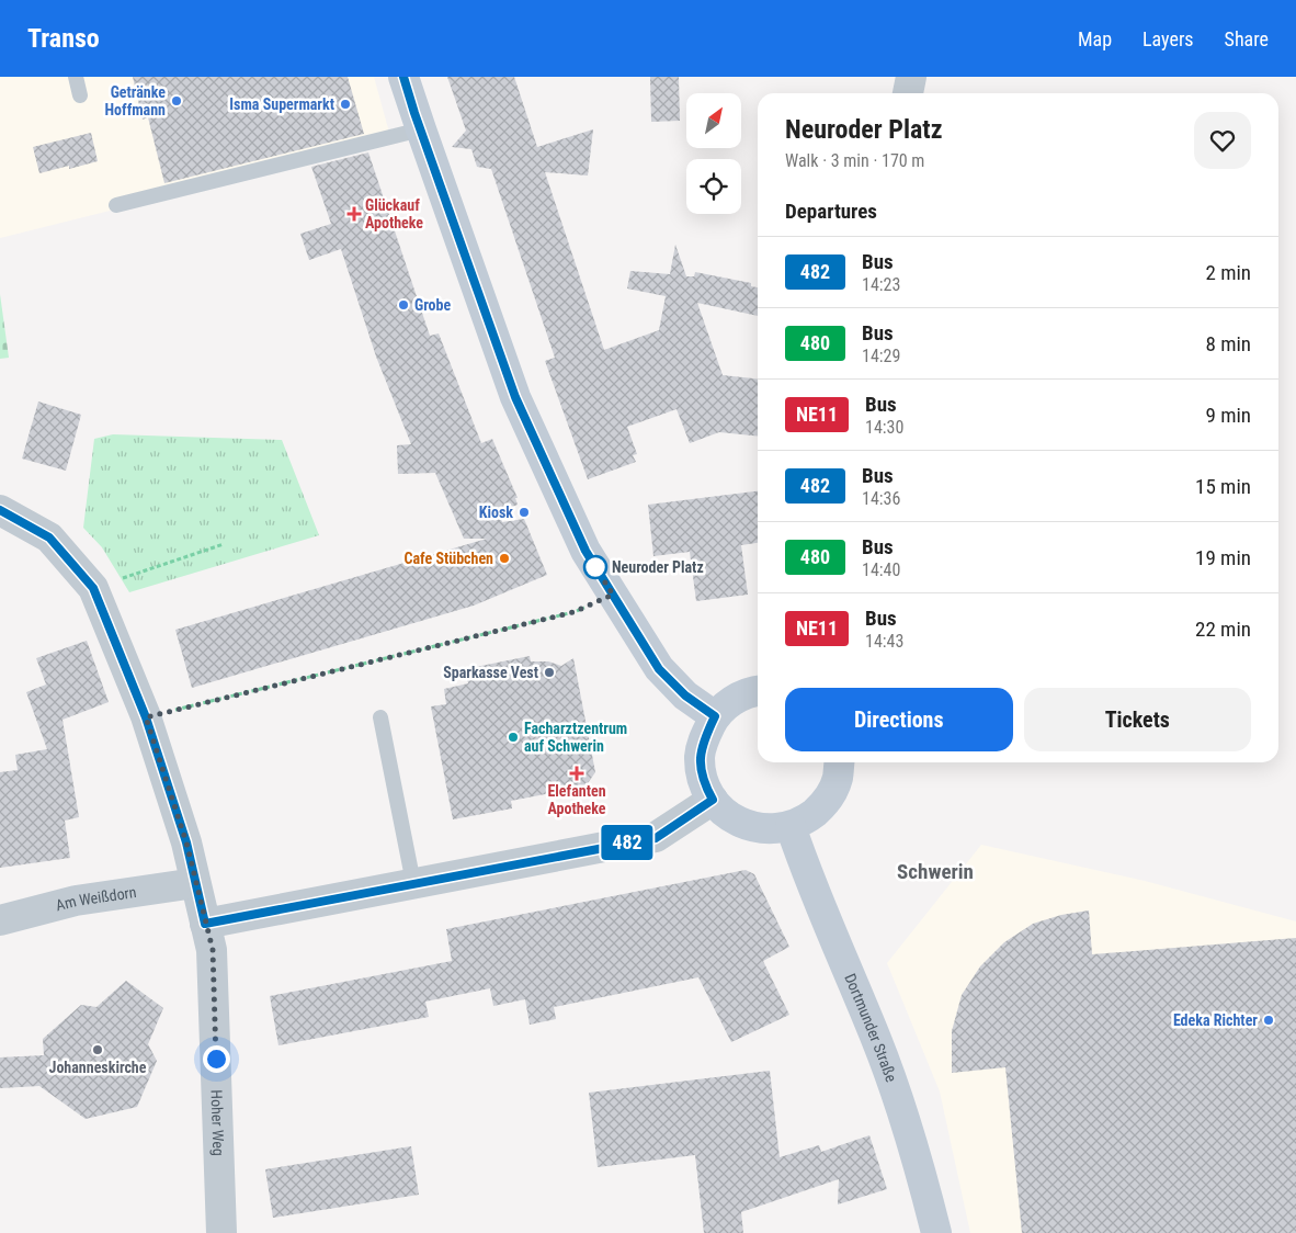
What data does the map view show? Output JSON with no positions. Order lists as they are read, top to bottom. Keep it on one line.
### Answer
{"streets":{"main road":["Dortmunder Straße"],"street":["Am Weißdorn","Hoher Weg"]},"crossings":[["Am Weißdorn","Hoher Weg"]],"districts":["Schwerin"],"places":{"other":["Getränke Hoffmann","Isma Supermarkt","Grobe","Kiosk","Cafe Stübchen","Neuroder Platz","Sparkasse Vest","Facharztzentrum auf Schwerin","Edeka Richter","Johanneskirche"],"health":["Glückauf Apotheke","Elefanten Apotheke"]},"lines":["bus line 482"],"north":"top right","page":{"header":"Transo","nav":["Map","Layers","Share"],"on_map":"482","heading":[["Neuroder Platz","Walk · 3 min · 170 m"],"Departures"],"list":[{"mark":"482","name":"Bus","note":"14:23","value":"2 min"},{"mark":"480","name":"Bus","note":"14:29","value":"8 min"},{"mark":"NE11","name":"Bus","note":"14:30","value":"9 min"},{"mark":"482","name":"Bus","note":"14:36","value":"15 min"},{"mark":"480","name":"Bus","note":"14:40","value":"19 min"},{"mark":"NE11","name":"Bus","note":"14:43","value":"22 min"}],"buttons":["Directions","Tickets"]}}
